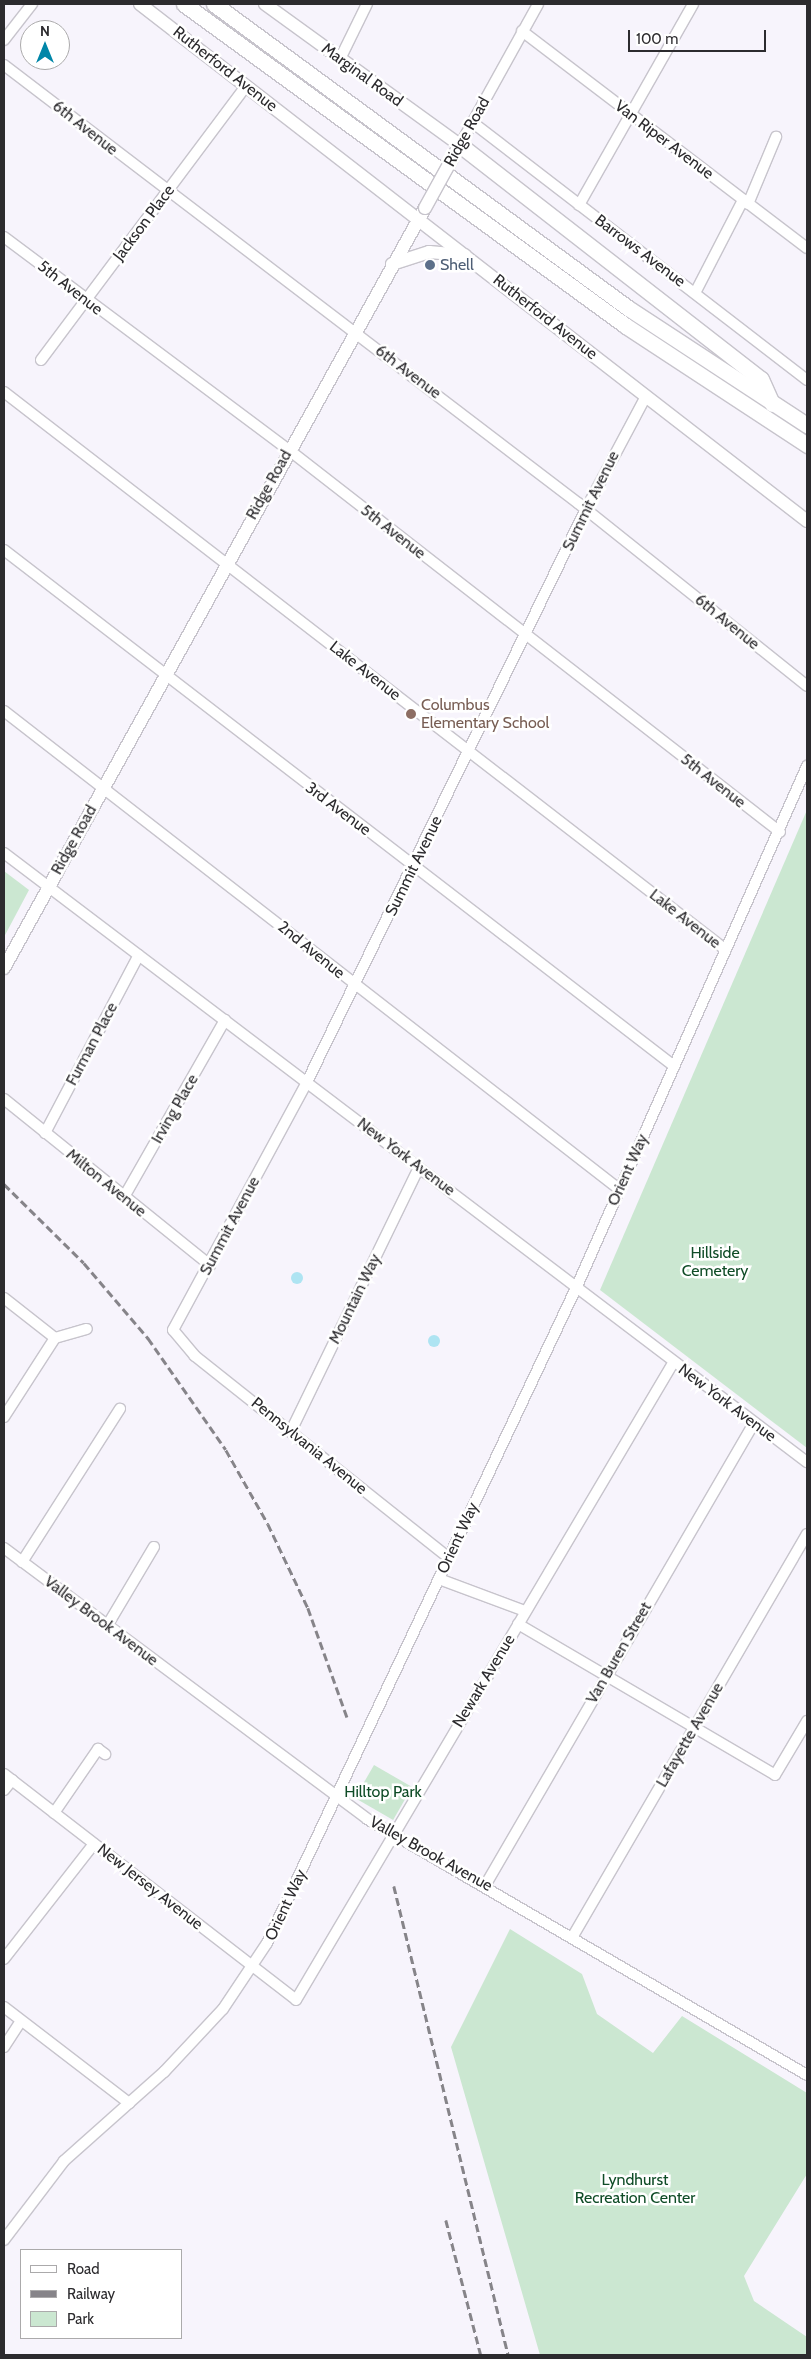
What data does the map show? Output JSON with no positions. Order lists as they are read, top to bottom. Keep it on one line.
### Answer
{"streets":{"main road":["Rutherford Avenue","Marginal Road","Ridge Road"],"street":["6th Avenue","Van Riper Avenue","Jackson Place","Barrows Avenue","5th Avenue","Summit Avenue","Lake Avenue","3rd Avenue","2nd Avenue","Furman Place","Irving Place","New York Avenue","Orient Way","Milton Avenue","Mountain Way","Pennsylvania Avenue","Valley Brook Avenue","Van Buren Street","Newark Avenue","Lafayette Avenue","New Jersey Avenue"]},"crossings":[["Rutherford Avenue","Ridge Road"],["Rutherford Avenue","Jackson Place"],["Rutherford Avenue","Summit Avenue"],["Marginal Road","Ridge Road"],["6th Avenue","Ridge Road"],["6th Avenue","Jackson Place"],["6th Avenue","Summit Avenue"],["Ridge Road","Van Riper Avenue"],["Ridge Road","Barrows Avenue"],["Ridge Road","5th Avenue"],["Ridge Road","Lake Avenue"],["Ridge Road","3rd Avenue"],["Ridge Road","2nd Avenue"],["Ridge Road","New York Avenue"],["Jackson Place","5th Avenue"],["5th Avenue","Summit Avenue"],["5th Avenue","Orient Way"],["Summit Avenue","Lake Avenue"],["Summit Avenue","3rd Avenue"],["Summit Avenue","2nd Avenue"],["Summit Avenue","New York Avenue"],["Summit Avenue","Milton Avenue"],["Summit Avenue","Pennsylvania Avenue"],["Lake Avenue","Orient Way"],["3rd Avenue","Orient Way"],["2nd Avenue","Orient Way"],["Furman Place","New York Avenue"],["Furman Place","Milton Avenue"],["Irving Place","New York Avenue"],["Irving Place","Milton Avenue"],["New York Avenue","Orient Way"],["New York Avenue","Mountain Way"],["New York Avenue","Van Buren Street"],["New York Avenue","Newark Avenue"],["Orient Way","Pennsylvania Avenue"],["Orient Way","Valley Brook Avenue"],["Orient Way","New Jersey Avenue"],["Mountain Way","Pennsylvania Avenue"],["Valley Brook Avenue","Van Buren Street"],["Valley Brook Avenue","Newark Avenue"],["Valley Brook Avenue","Lafayette Avenue"],["Newark Avenue","New Jersey Avenue"]],"parks":["Hillside Cemetery","Hilltop Park","Lyndhurst Recreation Center"],"places":["Shell","Columbus Elementary School"],"legend":["Road","Railway","Park"],"scale_bar":"100 m","north":"top"}
